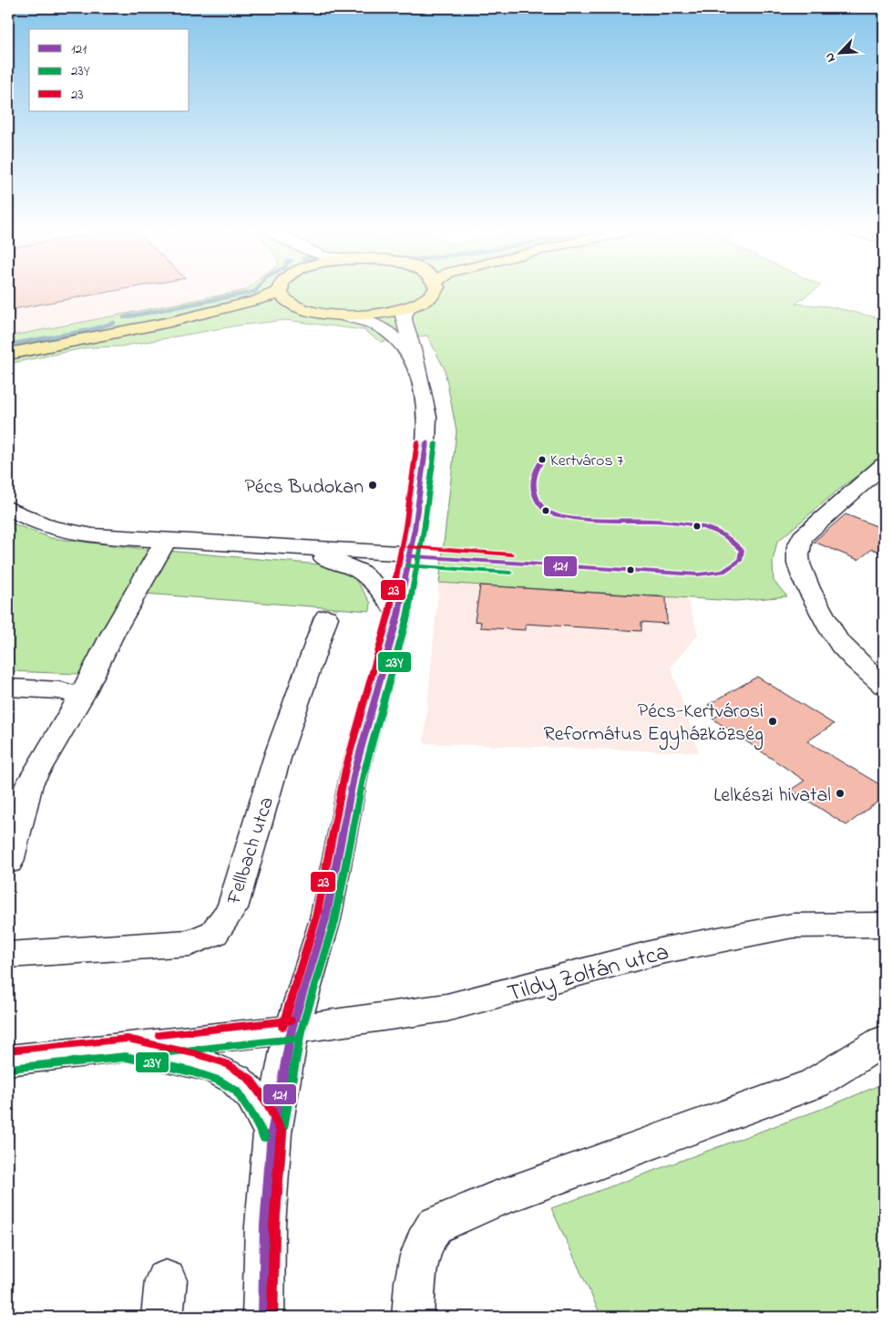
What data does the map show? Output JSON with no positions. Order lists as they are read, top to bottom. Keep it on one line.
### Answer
{"streets":{"street":["Fellbach utca","Tildy Zoltán utca"]},"places":["Kertváros 7","Pécs Budokan","Pécs-Kertvárosi Református Egyházközség","Lelkészi hivatal"],"lines":["transit line 23","transit line 121","transit line 23Y"],"legend":["121","23Y","23"],"north":"bottom left"}
